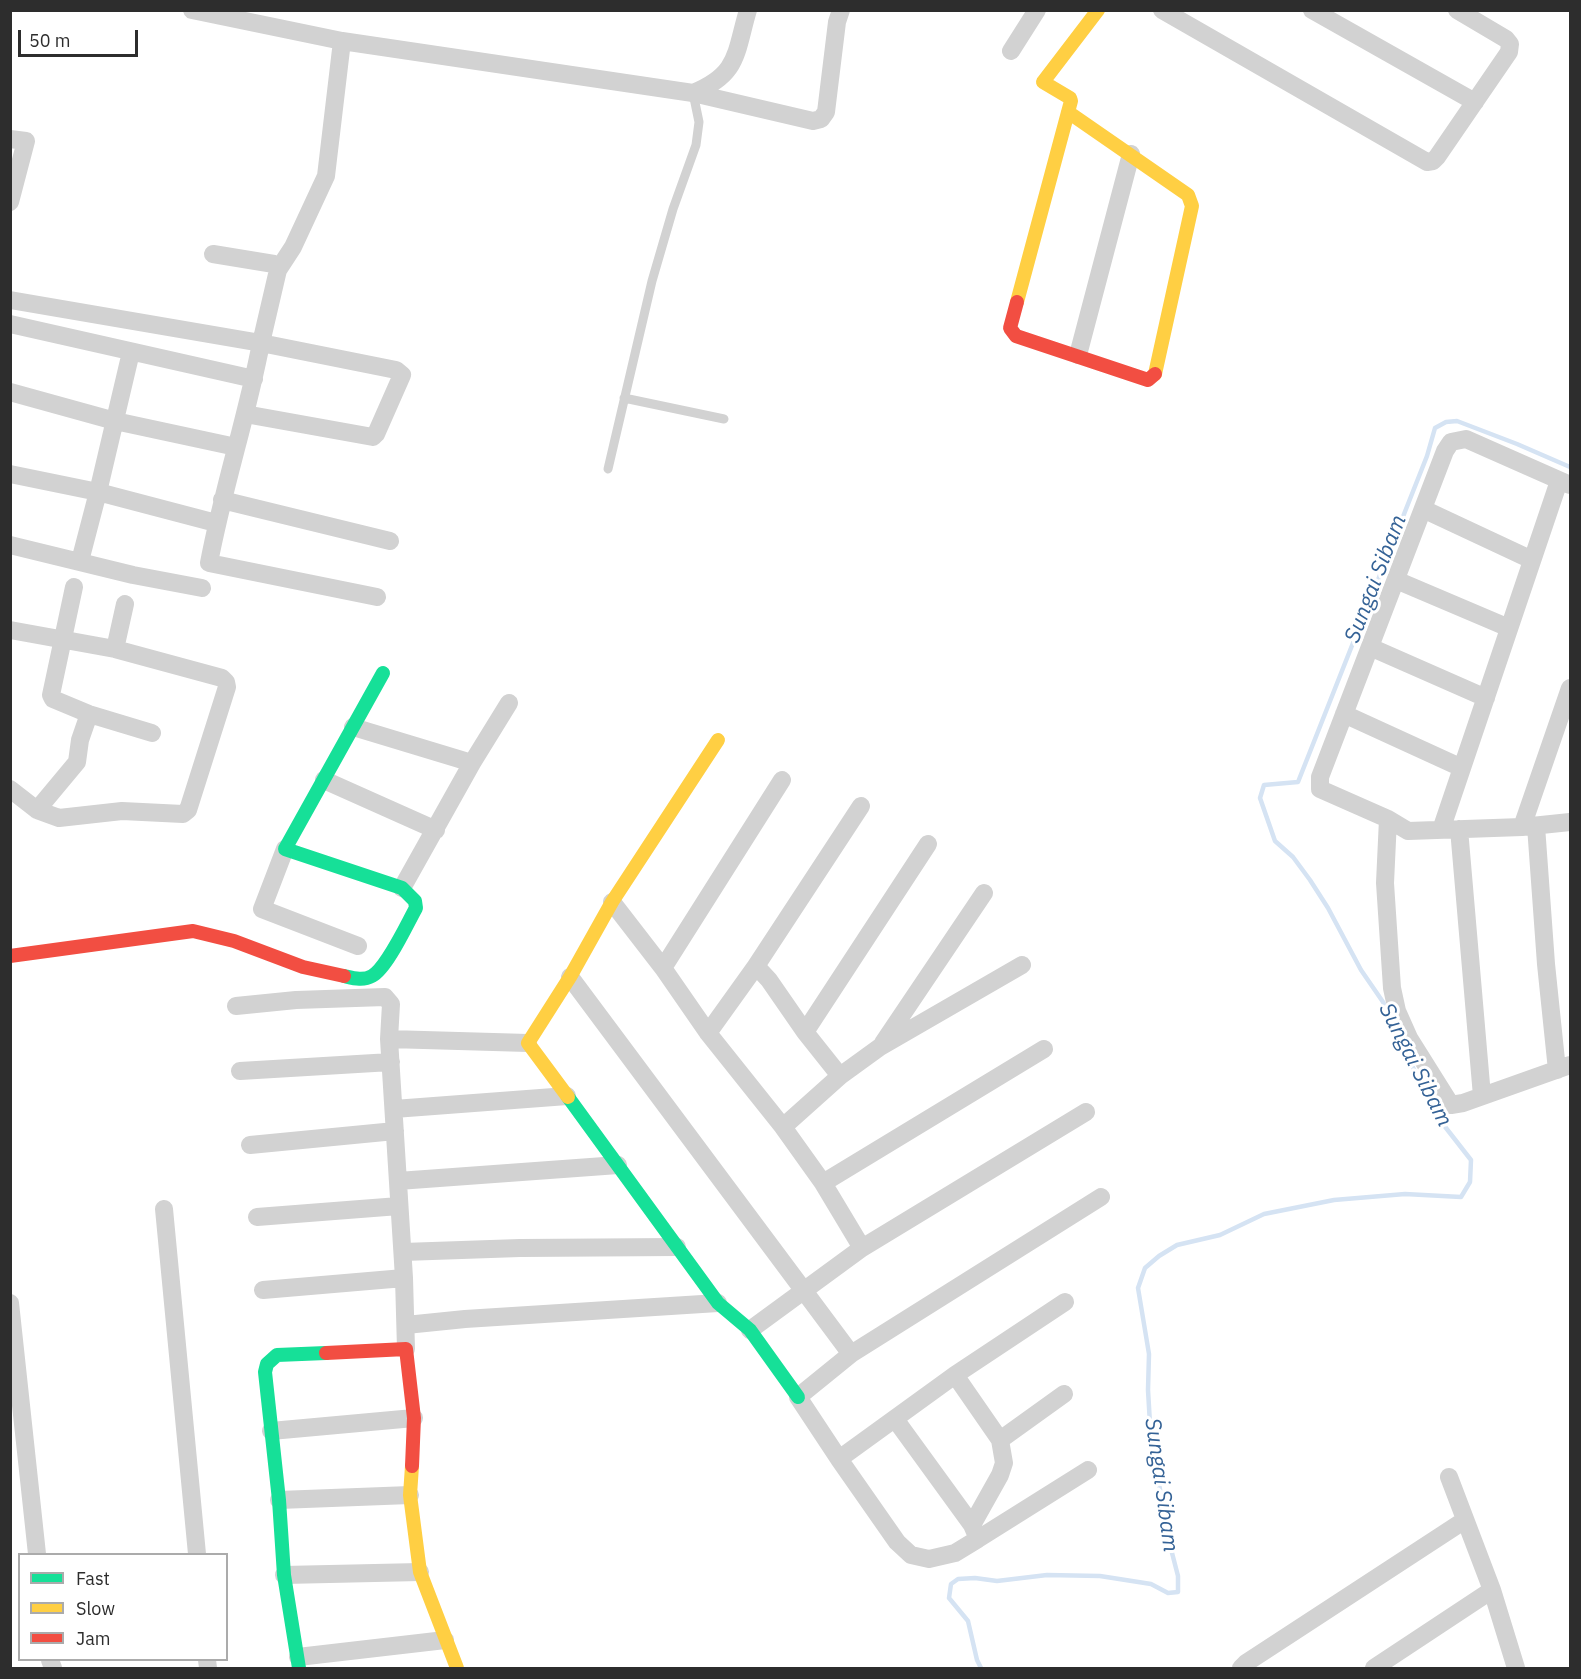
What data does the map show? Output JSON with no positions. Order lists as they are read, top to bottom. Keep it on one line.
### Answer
{"water":["Sungai Sibam"],"legend":["Fast","Slow","Jam"],"scale_bar":"50 m"}
